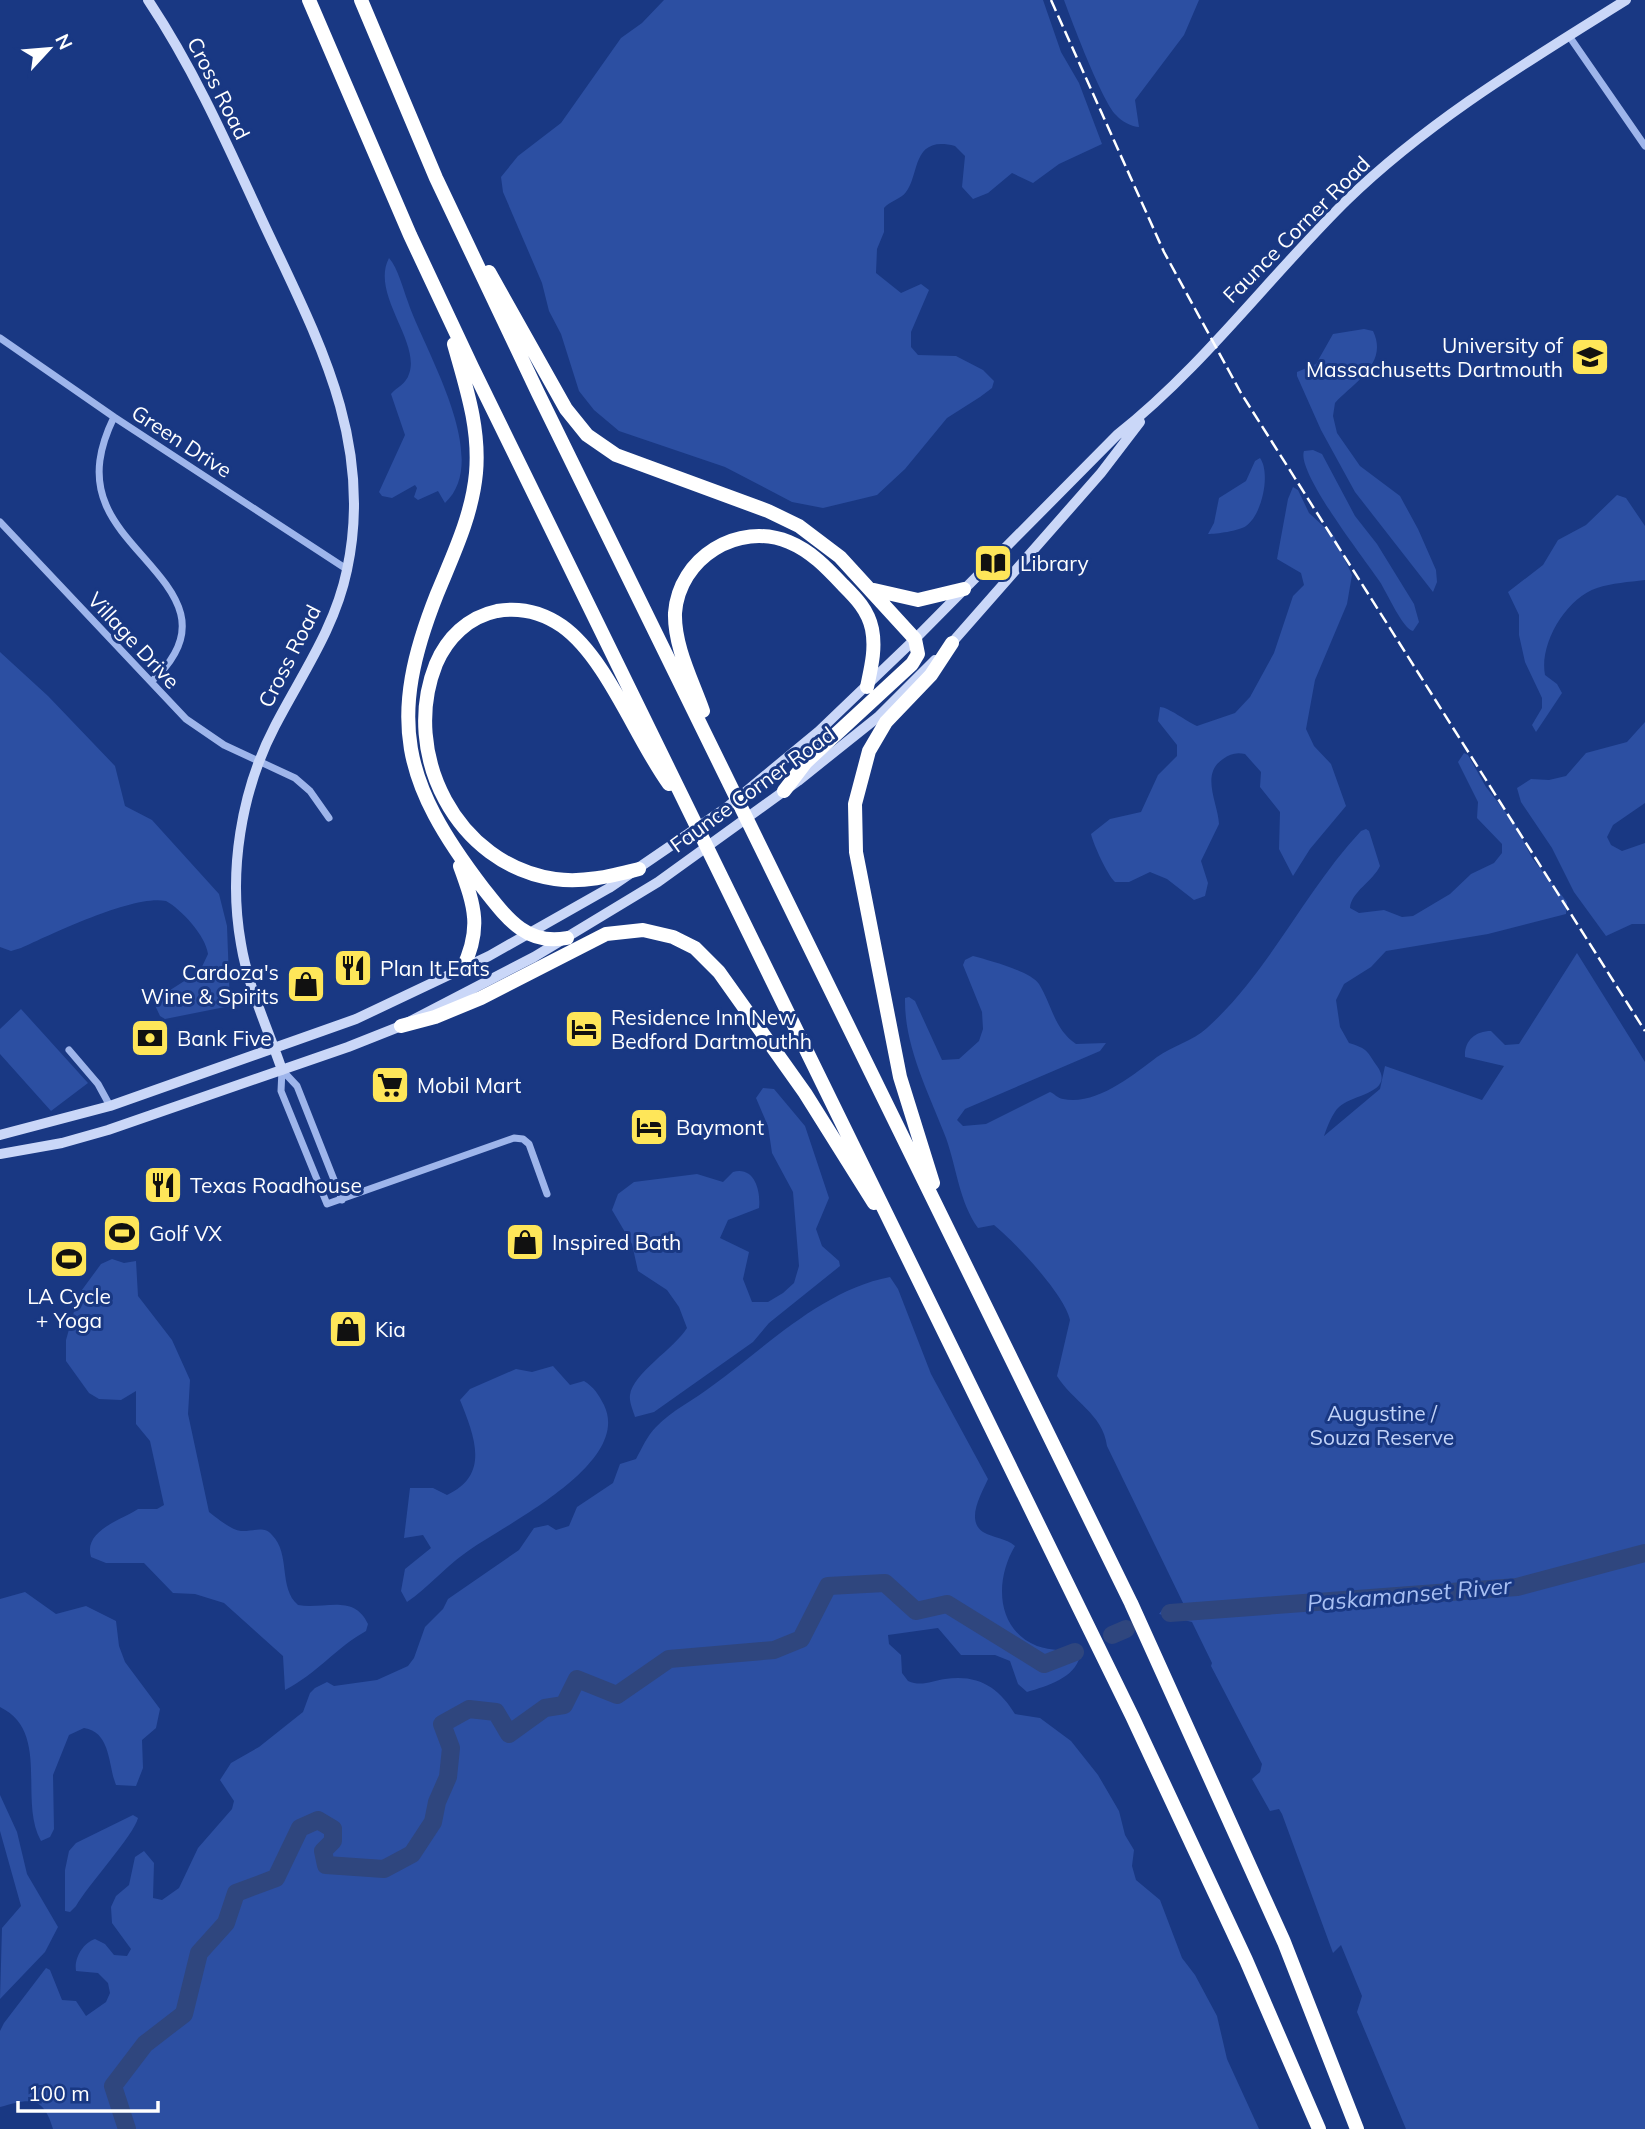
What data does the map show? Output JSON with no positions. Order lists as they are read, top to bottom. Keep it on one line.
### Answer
{"streets":{"main road":["Cross Road","Faunce Corner Road"],"street":["Green Drive","Village Drive"]},"crossings":[["Cross Road","Faunce Corner Road"],["Cross Road","Green Drive"],["Cross Road","Village Drive"]],"water":["Paskamanset River"],"parks":["Augustine / Souza Reserve"],"places":{"school or university":["University of Massachusetts Dartmouth"],"library":["Library"],"restaurant":["Plan It Eats","Texas Roadhouse"],"shop":["Cardoza's Wine & Spirits","Inspired Bath","Kia"],"hotel":["Residence Inn New Bedford Dartmouthh","Baymont"],"bank":["Bank Five"],"supermarket":["Mobil Mart"],"sports":["Golf VX","LA Cycle + Yoga"]},"scale_bar":"100 m","north":"top right"}
